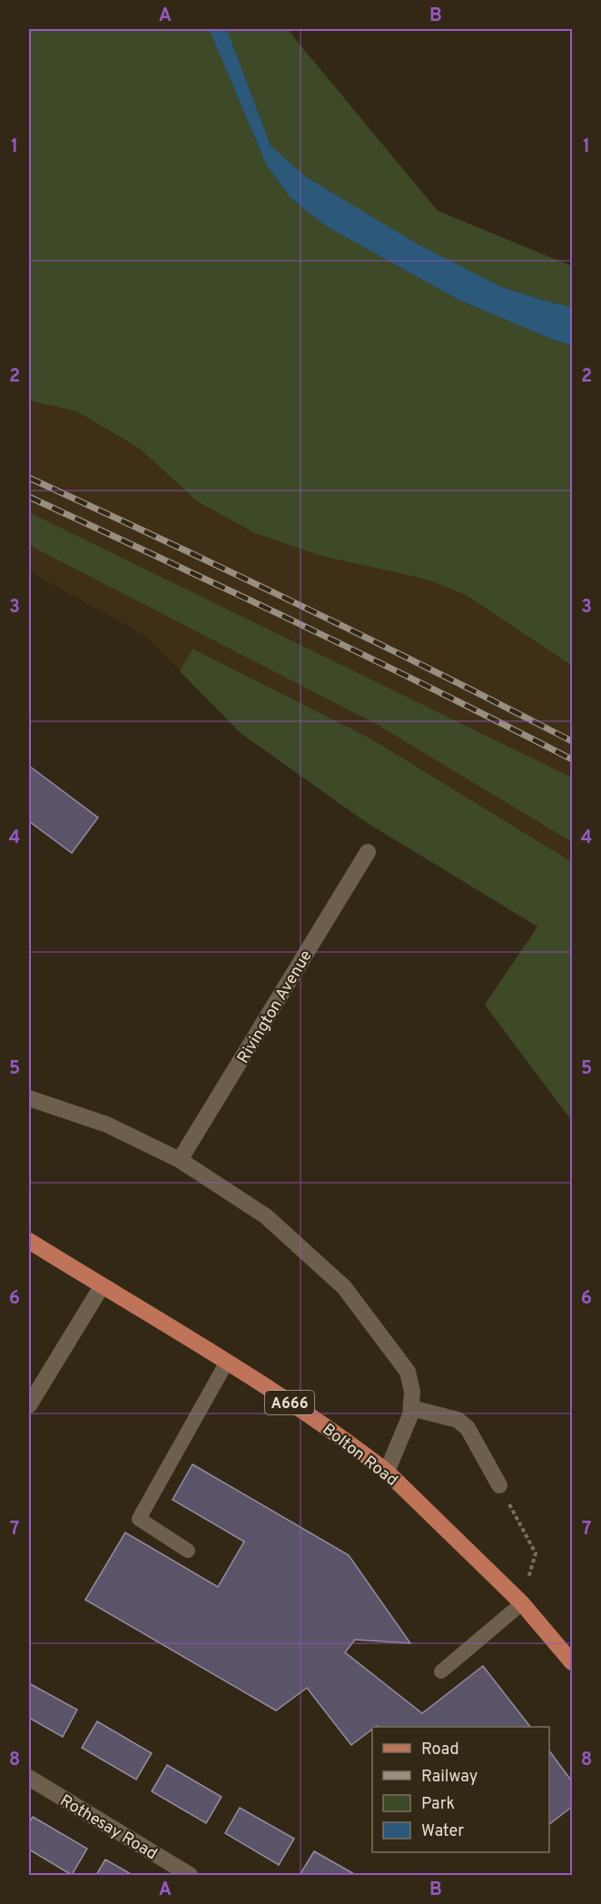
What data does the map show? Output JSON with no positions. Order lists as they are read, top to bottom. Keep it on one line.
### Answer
{"streets":{"main road":["A666","Bolton Road"],"street":["Rivington Avenue","Rothesay Road"]},"legend":["Road","Railway","Park","Water"],"grid":{"columns":["A","B"],"rows":["1","2","3","4","5","6","7","8"]}}
